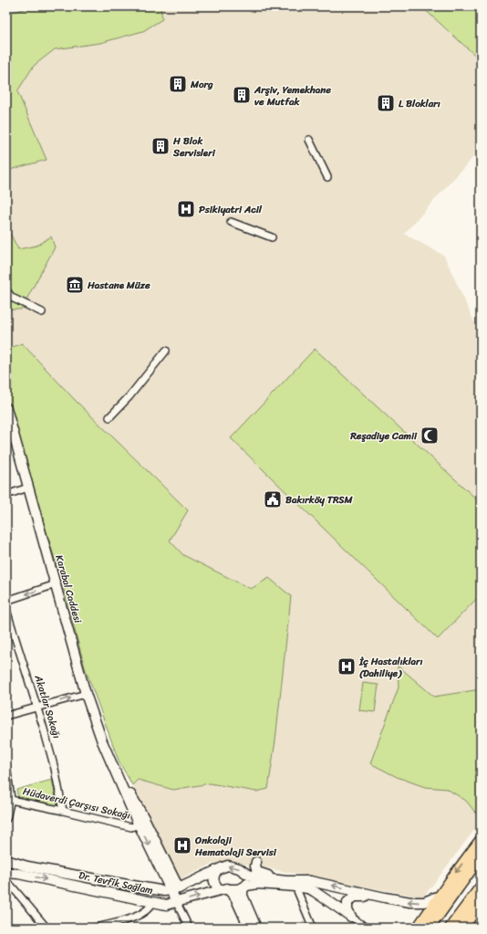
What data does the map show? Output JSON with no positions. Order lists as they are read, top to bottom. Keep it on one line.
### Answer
{"streets":{"main road":["Karabal Caddesi","Dr. Tevfik Sağlam"],"street":["Akatlar Sokağı","Hüdaverdi Çarşısı Sokağı"]},"crossings":[["Karabal Caddesi","Hüdaverdi Çarşısı Sokağı"],["Karabal Caddesi","Dr. Tevfik Sağlam"],["Akatlar Sokağı","Hüdaverdi Çarşısı Sokağı"]],"places":{"building":["Morg","Arşiv, Yemekhane ve Mutfak","L Blokları","H Blok Servisleri"],"hospital":["Psikiyatri Acil","İç Hastalıkları (Dahiliye)","Onkoloji Hematoloji Servisi"],"museum":["Hastane Müze"],"mosque":["Reşadiye Camii"],"public building":["Bakırköy TRSM"]}}
